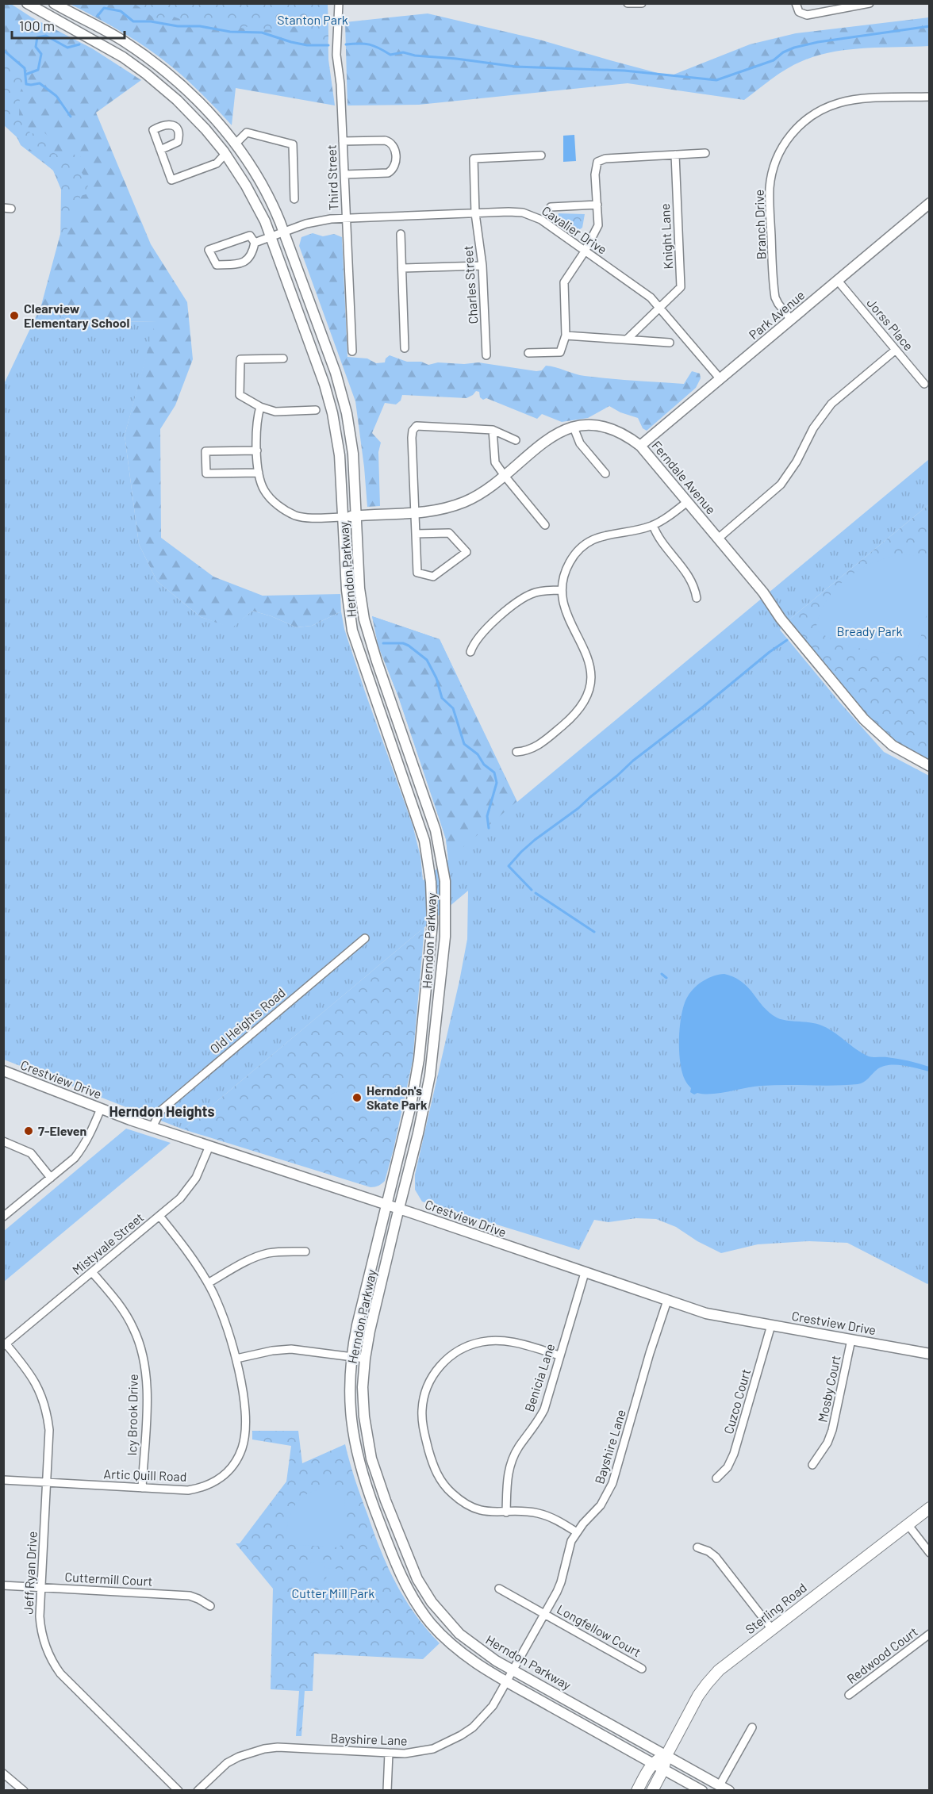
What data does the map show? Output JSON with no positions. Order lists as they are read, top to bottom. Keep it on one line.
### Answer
{"streets":{"main road":["Park Avenue","Ferndale Avenue","Herndon Parkway","Crestview Drive","Sterling Road"],"street":["Third Street","Branch Drive","Cavalier Drive","Knight Lane","Charles Street","Jorss Place","Old Heights Road","Mistyvale Street","Benicia Lane","Mosby Court","Cuzco Court","Icy Brook Drive","Bayshire Lane","Artic Quill Road","Jeff Ryan Drive","Cuttermill Court","Longfellow Court","Redwood Court"]},"crossings":[["Third Street","Cavalier Drive"],["Branch Drive","Park Avenue"],["Cavalier Drive","Knight Lane"],["Cavalier Drive","Charles Street"],["Cavalier Drive","Park Avenue"],["Cavalier Drive","Herndon Parkway"],["Park Avenue","Jorss Place"],["Park Avenue","Ferndale Avenue"],["Ferndale Avenue","Herndon Parkway"],["Herndon Parkway","Crestview Drive"],["Herndon Parkway","Bayshire Lane"],["Herndon Parkway","Sterling Road"],["Old Heights Road","Crestview Drive"],["Crestview Drive","Mistyvale Street"],["Crestview Drive","Benicia Lane"],["Crestview Drive","Mosby Court"],["Crestview Drive","Cuzco Court"],["Crestview Drive","Bayshire Lane"],["Mistyvale Street","Icy Brook Drive"],["Mistyvale Street","Artic Quill Road"],["Mistyvale Street","Jeff Ryan Drive"],["Icy Brook Drive","Artic Quill Road"],["Bayshire Lane","Longfellow Court"],["Artic Quill Road","Jeff Ryan Drive"],["Jeff Ryan Drive","Cuttermill Court"]],"districts":["Herndon Heights"],"parks":["Stanton Park","Bready Park","Cutter Mill Park"],"places":["Clearview Elementary School","Herndon's Skate Park","7-Eleven"],"scale_bar":"100 m"}
